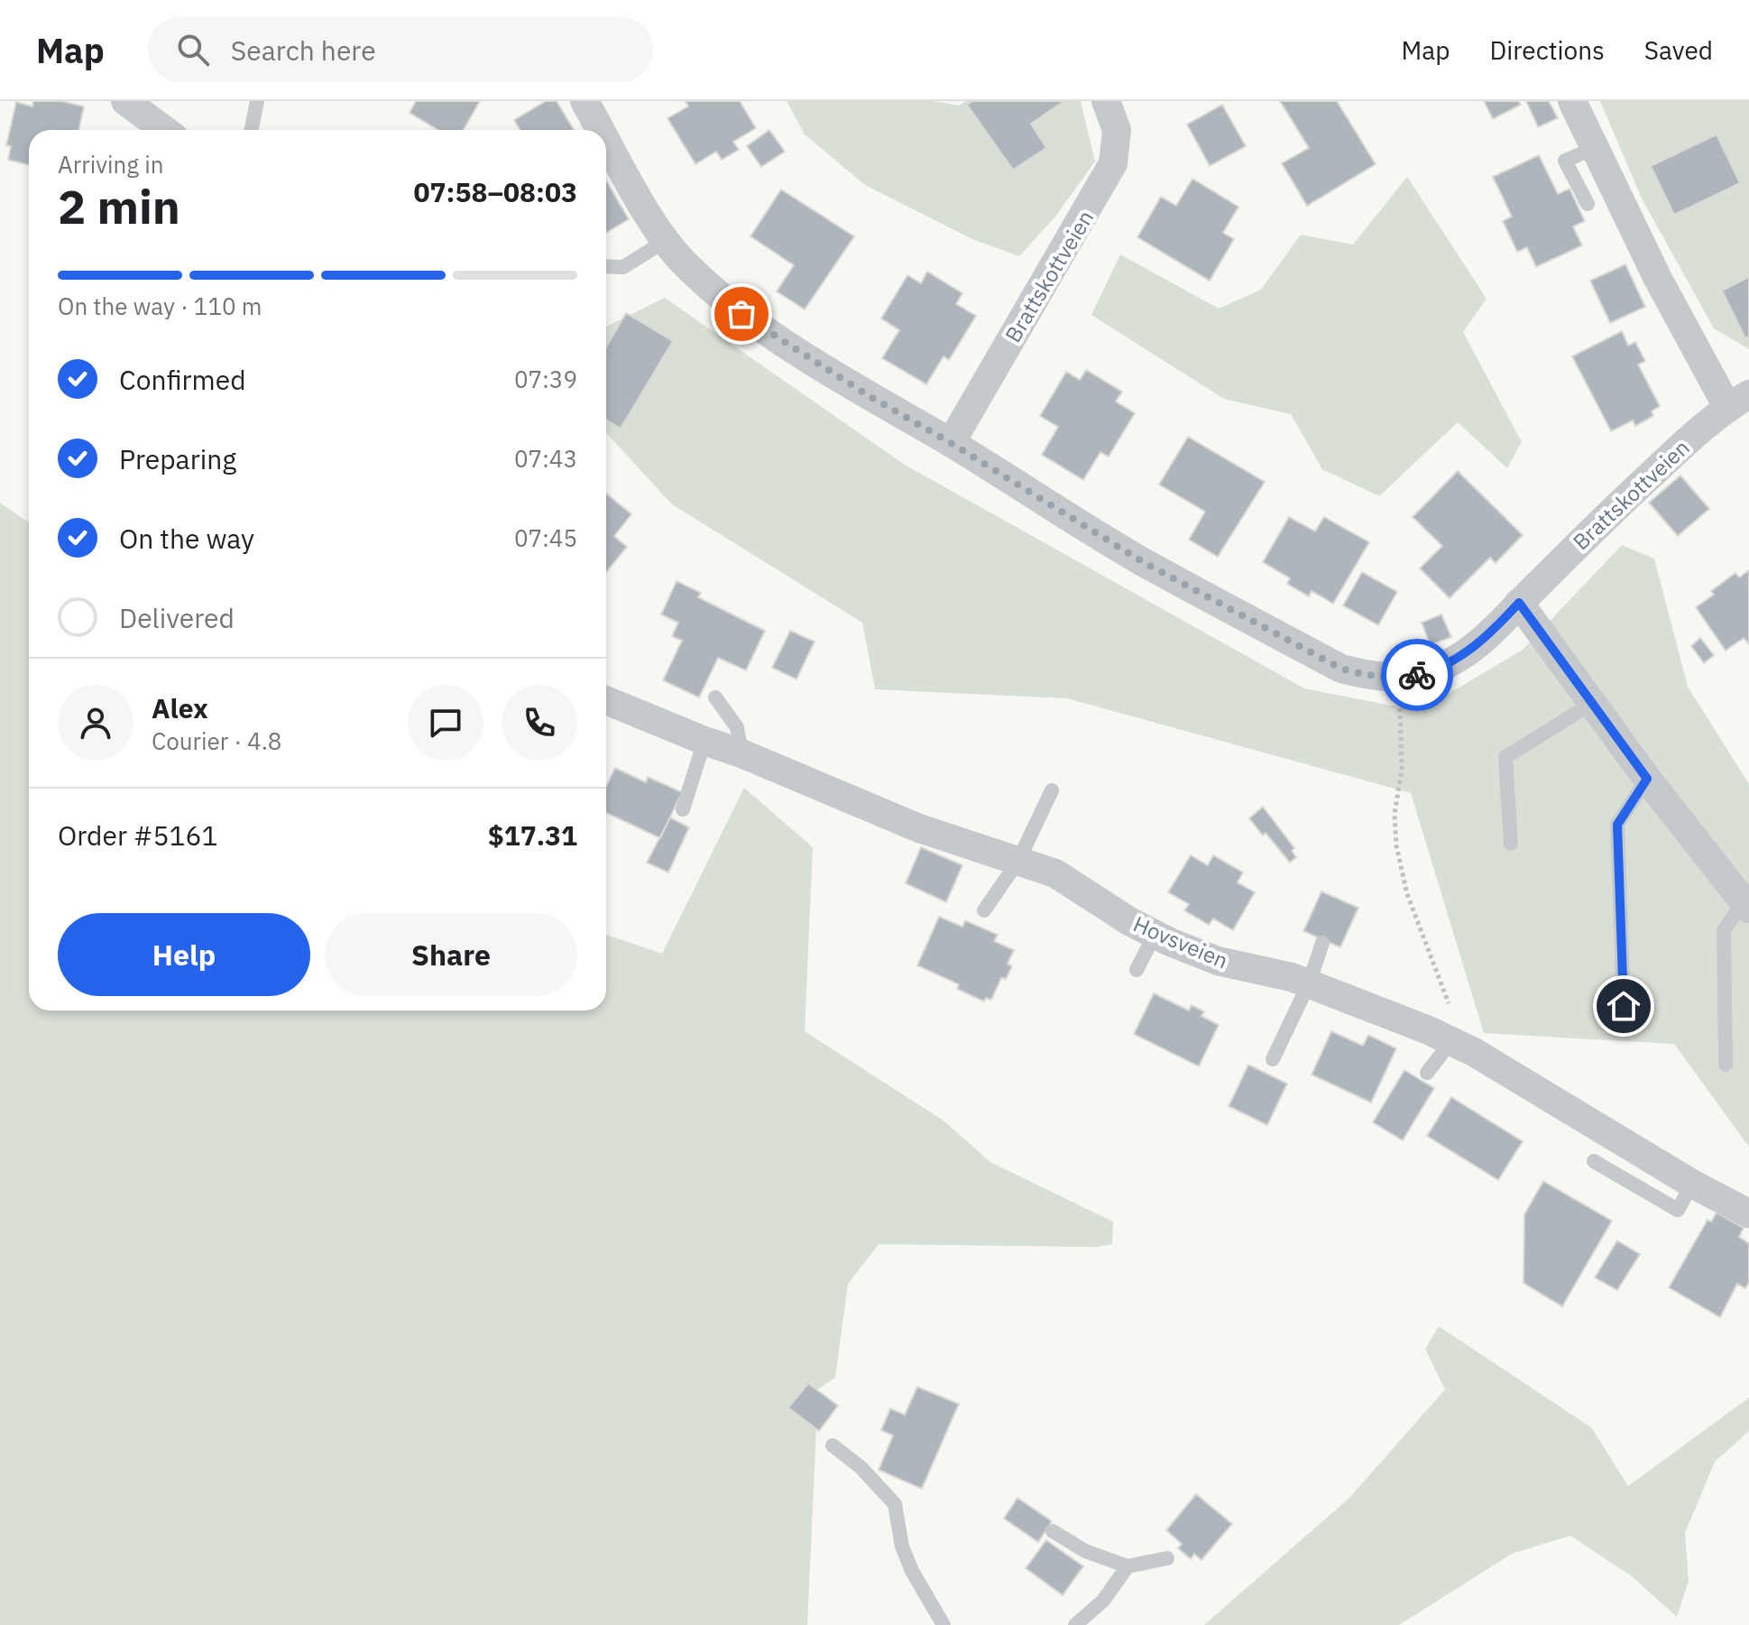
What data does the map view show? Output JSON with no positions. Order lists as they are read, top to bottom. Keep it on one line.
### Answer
{"streets":{"street":["Brattskottveien","Hovsveien"]},"page":{"header":"Map","search":"Search here","nav":["Map","Directions","Saved"],"heading":["2 min","Arriving in","07:58–08:03"],"panel":["Alex","Courier · 4.8","Order #5161","$17.31"],"bar":"On the way · 110 m","list":[["Confirmed","07:39"],["Preparing","07:43"],["On the way","07:45"],"Delivered"],"buttons":["Help","Share"]}}
